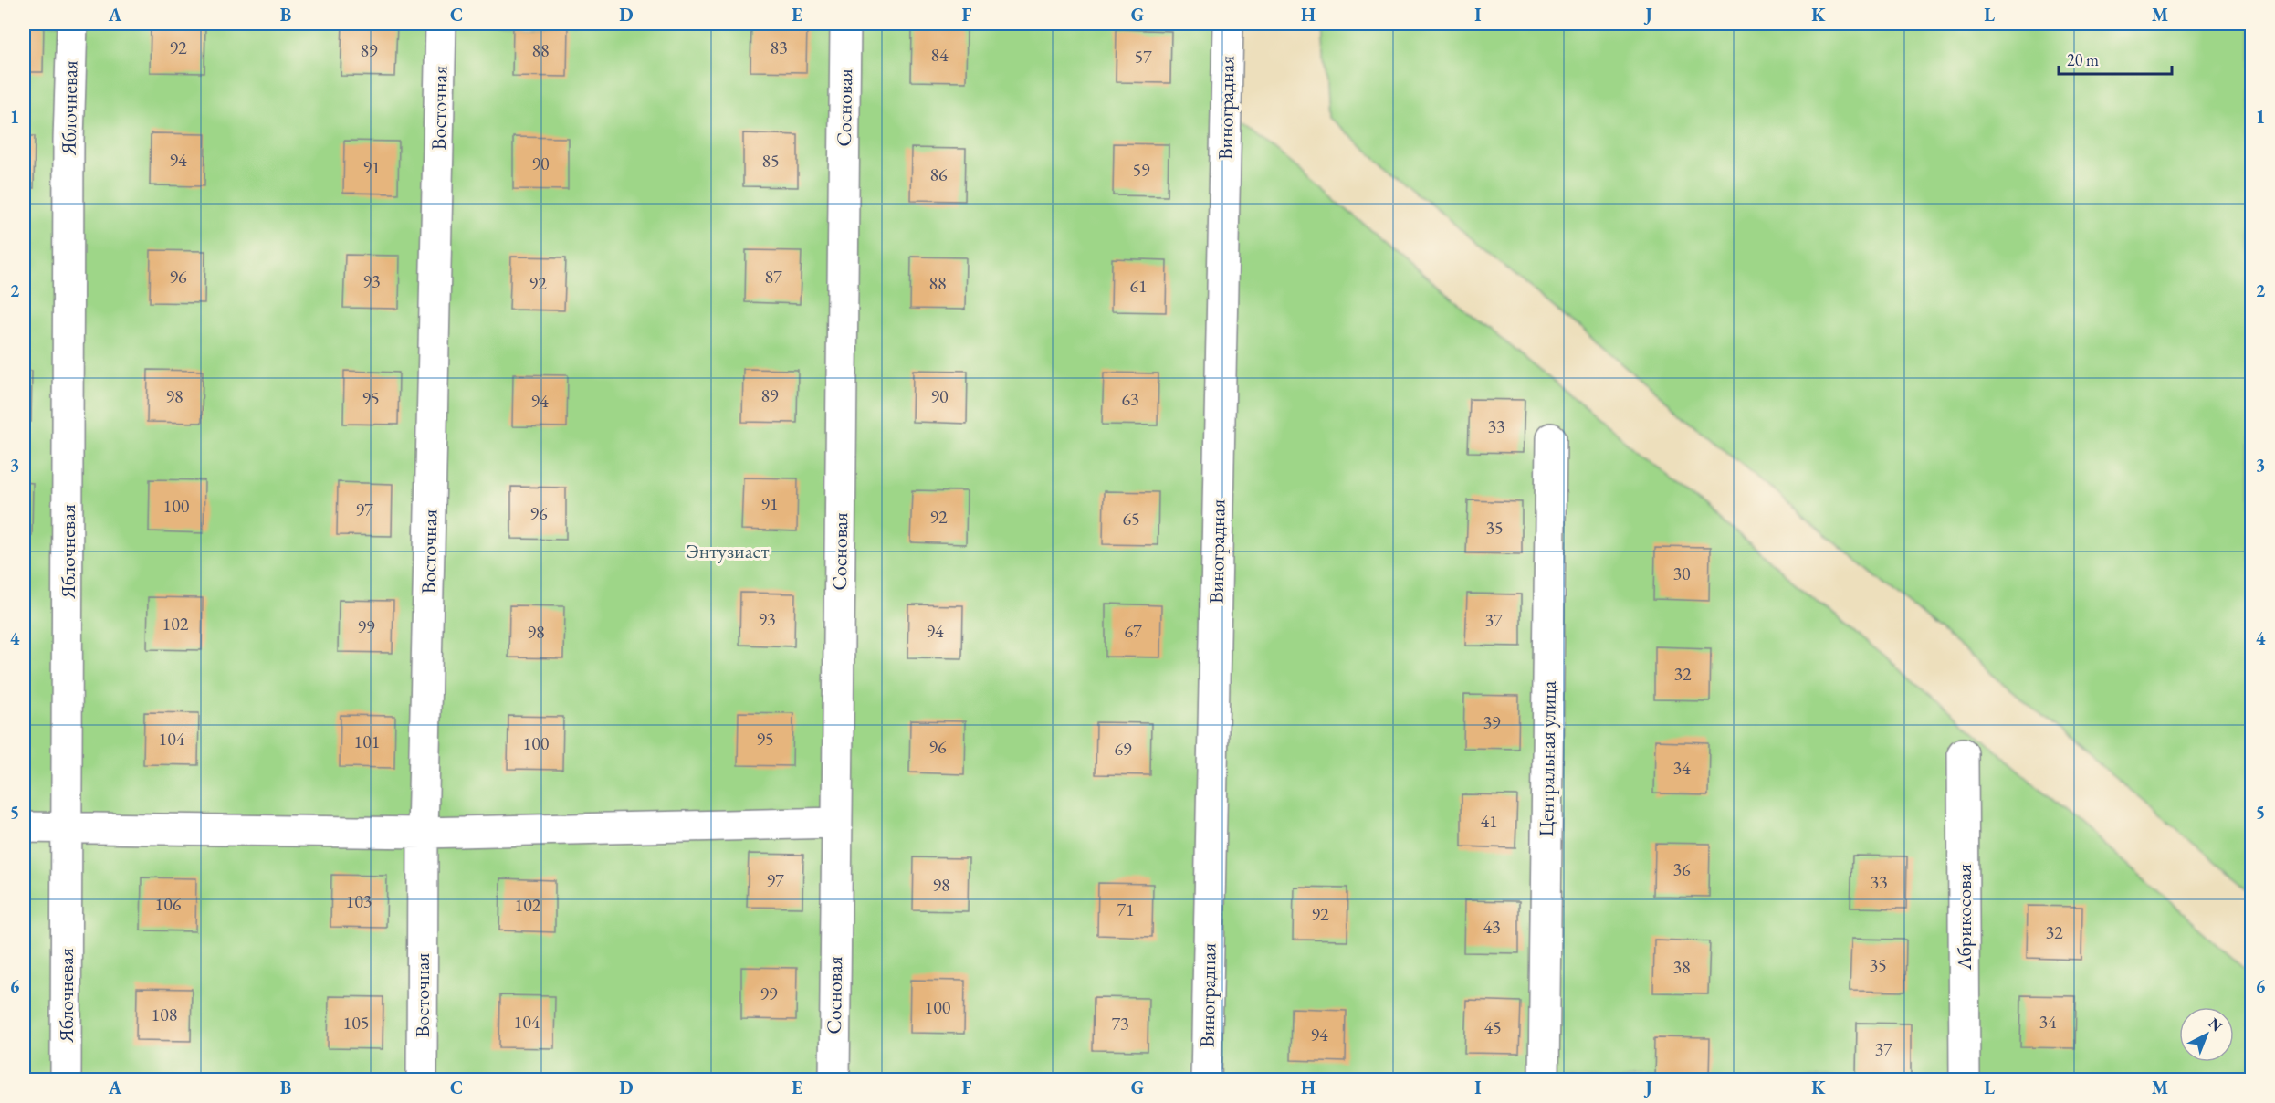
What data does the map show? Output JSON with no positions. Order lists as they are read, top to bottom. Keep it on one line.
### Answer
{"streets":{"street":["Яблочневая","Восточная","Сосновая","Виноградная","Центральная улица","Абрикосовая"]},"parks":["Энтузиаст"],"house_numbers":["92","83","89","88","84","57","94","85","90","91","59","86","96","87","93","92","88","61","89","98","90","95","63","94","33","91","100","97","96","92","65","35","30","93","37","102","99","94","67","98","32","39","104","95","101","100","96","69","34","41","36","97","33","98","103","106","102","71","92","43","32","35","38","99","100","108","104","34","105","73","45","94","37"],"scale_bar":"20 m","north":"top right","grid":{"columns":["A","B","C","D","E","F","G","H","I","J","K","L","M"],"rows":["1","2","3","4","5","6"]}}
